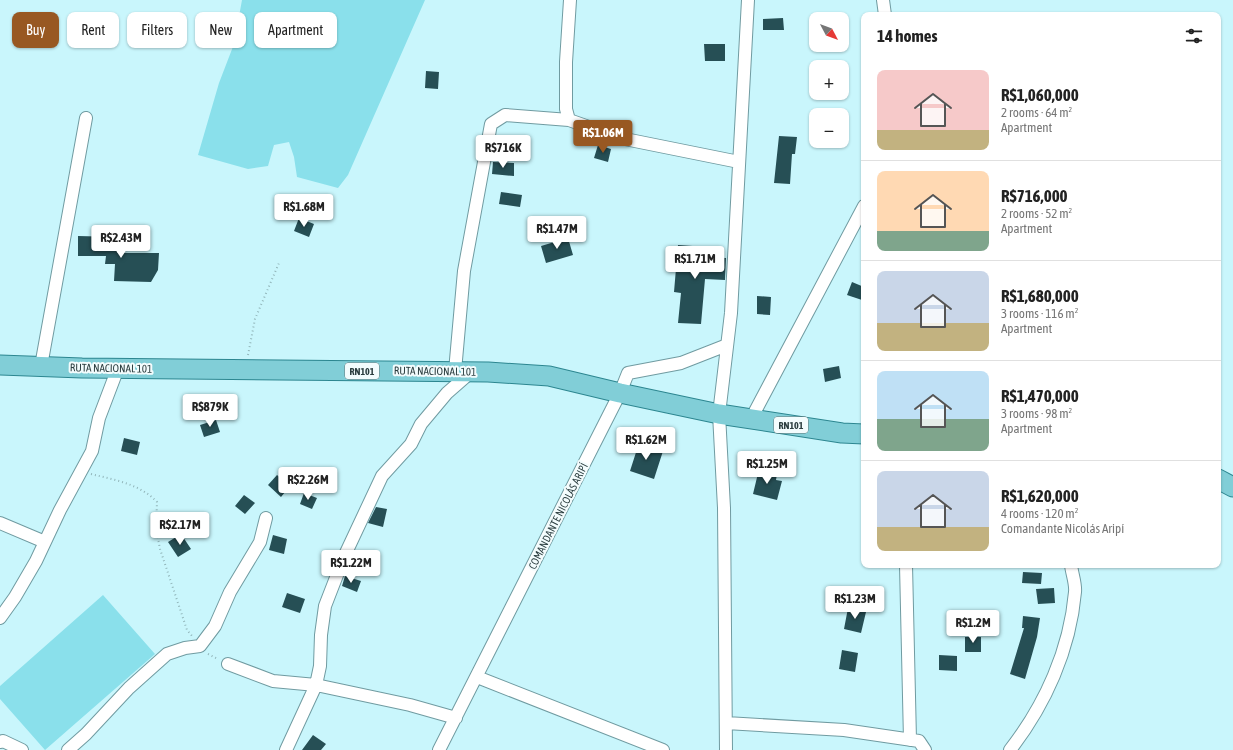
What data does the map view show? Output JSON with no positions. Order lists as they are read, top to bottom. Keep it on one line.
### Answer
{"streets":{"main road":["RUTA NACIONAL 101","RN101"],"street":["COMANDANTE NICOLÁS ARIPÍ"]},"crossings":[["RUTA NACIONAL 101","COMANDANTE NICOLÁS ARIPÍ"]],"north":"bottom right","page":{"map_buttons":["+","−"],"chip":["Buy","Rent","Filters","New","Apartment"],"heading":"14 homes","list":[{"name":"R$1,060,000","note":"2 rooms · 64 m² · Apartment"},{"name":"R$716,000","note":"2 rooms · 52 m² · Apartment"},{"name":"R$1,680,000","note":"3 rooms · 116 m² · Apartment"},{"name":"R$1,470,000","note":"3 rooms · 98 m² · Apartment"},{"name":"R$1,620,000","note":"4 rooms · 120 m² · Comandante Nicolás Aripí"}],"price":["R$1.06M","R$716K","R$1.68M","R$1.47M","R$2.43M","R$1.71M","R$879K","R$1.62M","R$1.25M","R$2.26M","R$2.17M","R$1.22M","R$1.23M","R$1.2M"]}}
